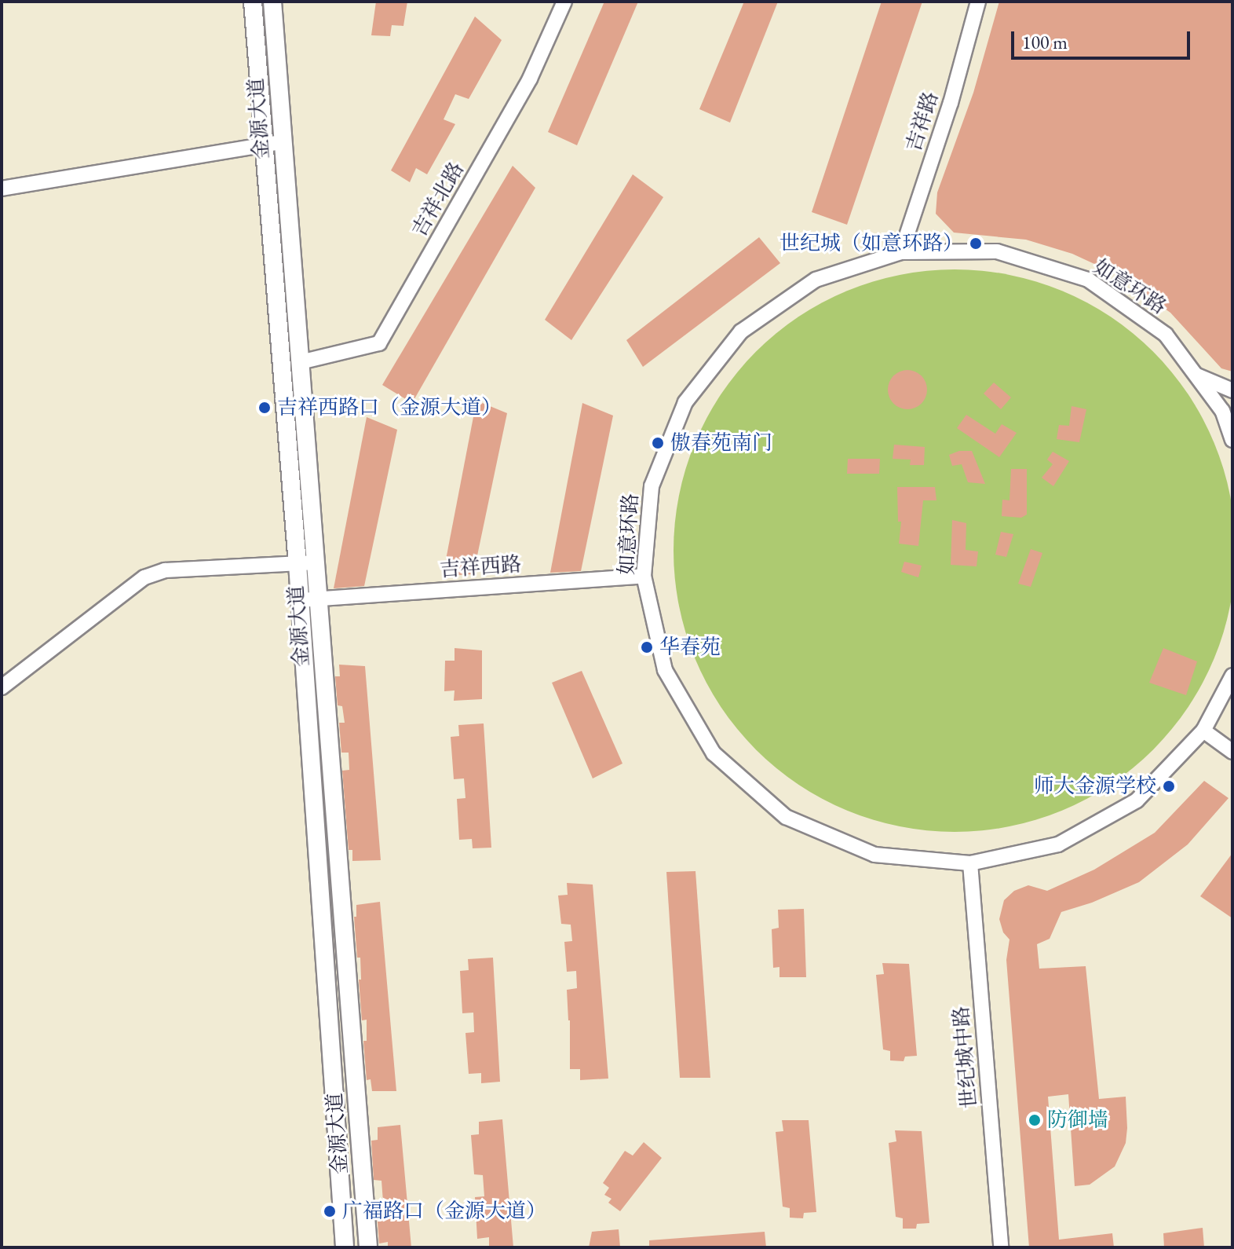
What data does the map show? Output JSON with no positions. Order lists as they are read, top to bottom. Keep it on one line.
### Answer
{"streets":{"street":["金源大道","吉祥路","吉祥北路","如意环路","吉祥西路","世纪城中路"]},"crossings":[["金源大道","吉祥北路"],["金源大道","吉祥西路"],["吉祥路","如意环路"],["如意环路","吉祥西路"],["如意环路","世纪城中路"]],"places":["世纪城（如意环路）","吉祥西路口（金源大道）","傲春苑南门","华春苑","师大金源学校","防御墙","广福路口（金源大道）"],"scale_bar":"100 m"}
